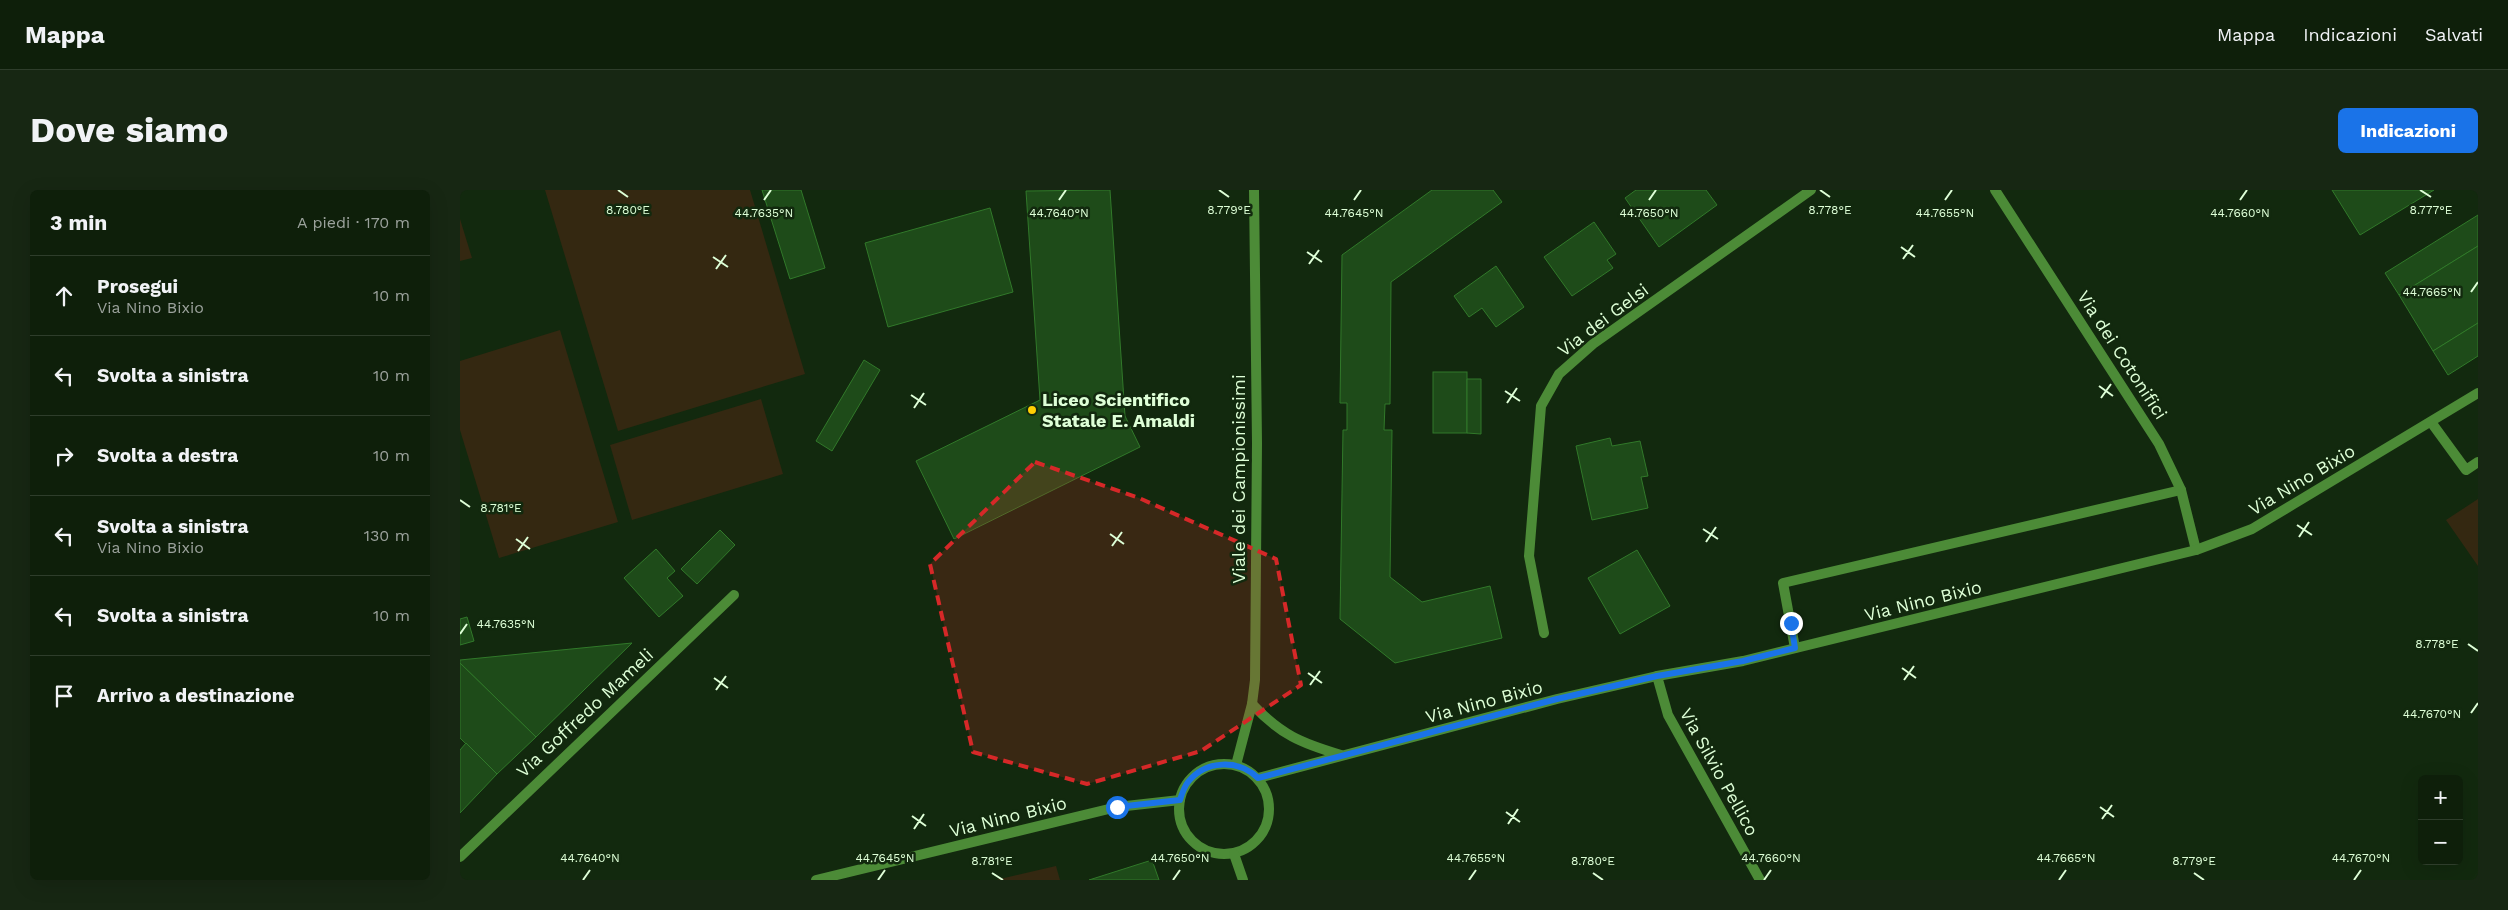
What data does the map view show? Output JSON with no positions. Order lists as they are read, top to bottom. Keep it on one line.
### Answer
{"streets":{"street":["Via dei Gelsi","Via dei Cotonifici","Viale dei Campionissimi","Via Nino Bixio","Via Goffredo Mameli","Via Silvio Pellico"]},"crossings":[["Via dei Cotonifici","Via Nino Bixio"],["Viale dei Campionissimi","Via Nino Bixio"],["Via Nino Bixio","Via Silvio Pellico"]],"places":["Liceo Scientifico Statale E. Amaldi"],"page":{"header":"Mappa","nav":["Mappa","Indicazioni","Salvati"],"buttons":"Indicazioni","title":"Dove siamo","heading":["3 min","A piedi · 170 m"],"list":[["Prosegui","Via Nino Bixio","10 m"],["Svolta a sinistra","10 m"],["Svolta a destra","10 m"],["Svolta a sinistra","Via Nino Bixio","130 m"],["Svolta a sinistra","10 m"],"Arrivo a destinazione"],"map_buttons":["+","−"]},"coordinates":["8.777°E","8.780°E","8.779°E","8.778°E","44.7635°N","44.7640°N","44.7645°N","44.7650°N","44.7655°N","44.7660°N","44.7665°N","8.781°E","44.7670°N"]}
